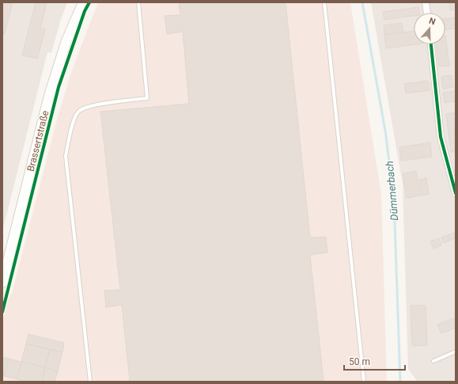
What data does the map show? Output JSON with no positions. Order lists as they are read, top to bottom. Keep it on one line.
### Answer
{"streets":{"main road":["Brassertstraße"]},"water":["Dümmerbach"],"scale_bar":"50 m","north":"top"}
